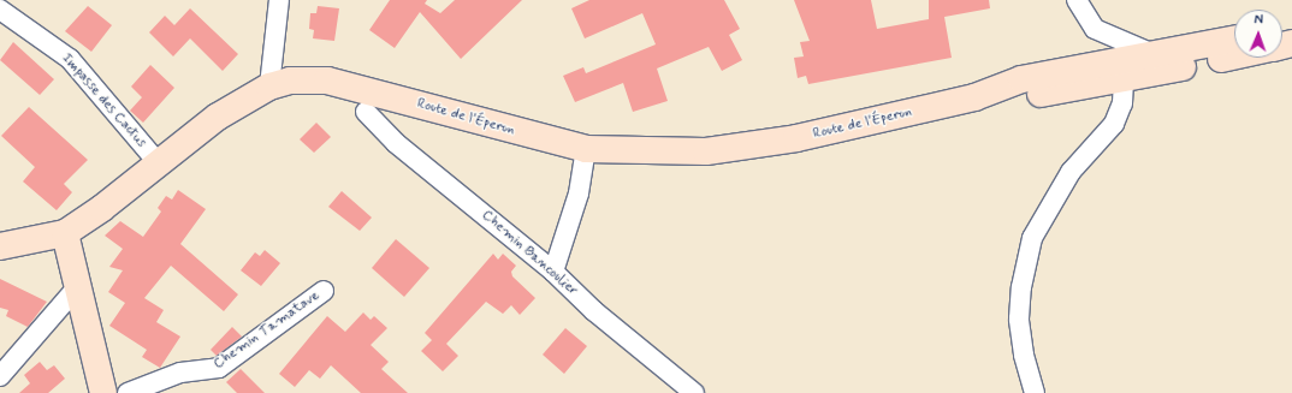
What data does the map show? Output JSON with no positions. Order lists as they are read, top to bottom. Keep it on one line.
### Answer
{"streets":{"main road":["Route de l'Éperon"],"street":["Impasse des Cactus","Chemin Bancoulier","Chemin Tamatave"]},"crossings":[["Impasse des Cactus","Route de l'Éperon"]],"north":"top"}
